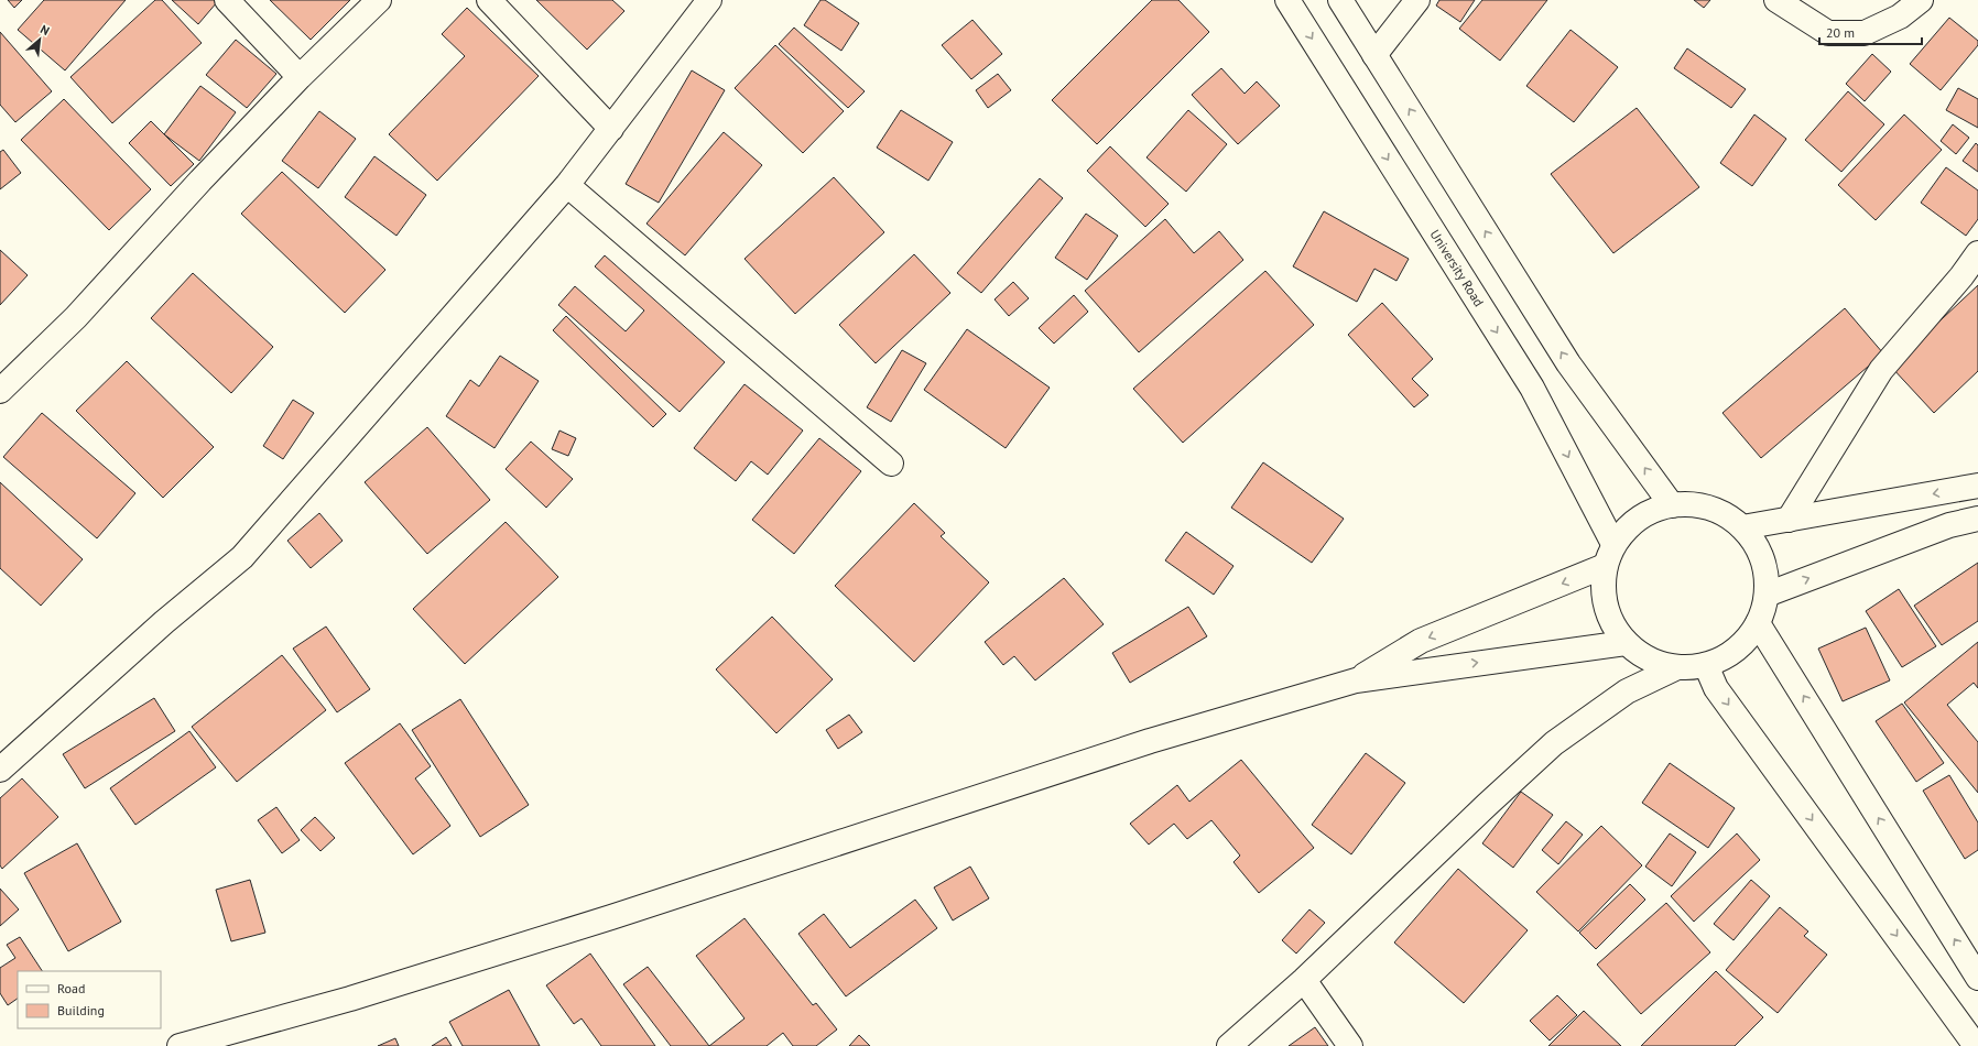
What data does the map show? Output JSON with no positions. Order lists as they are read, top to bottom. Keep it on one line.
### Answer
{"streets":{"street":["University Road"]},"legend":["Road","Building"],"scale_bar":"20 m","north":"top right"}
